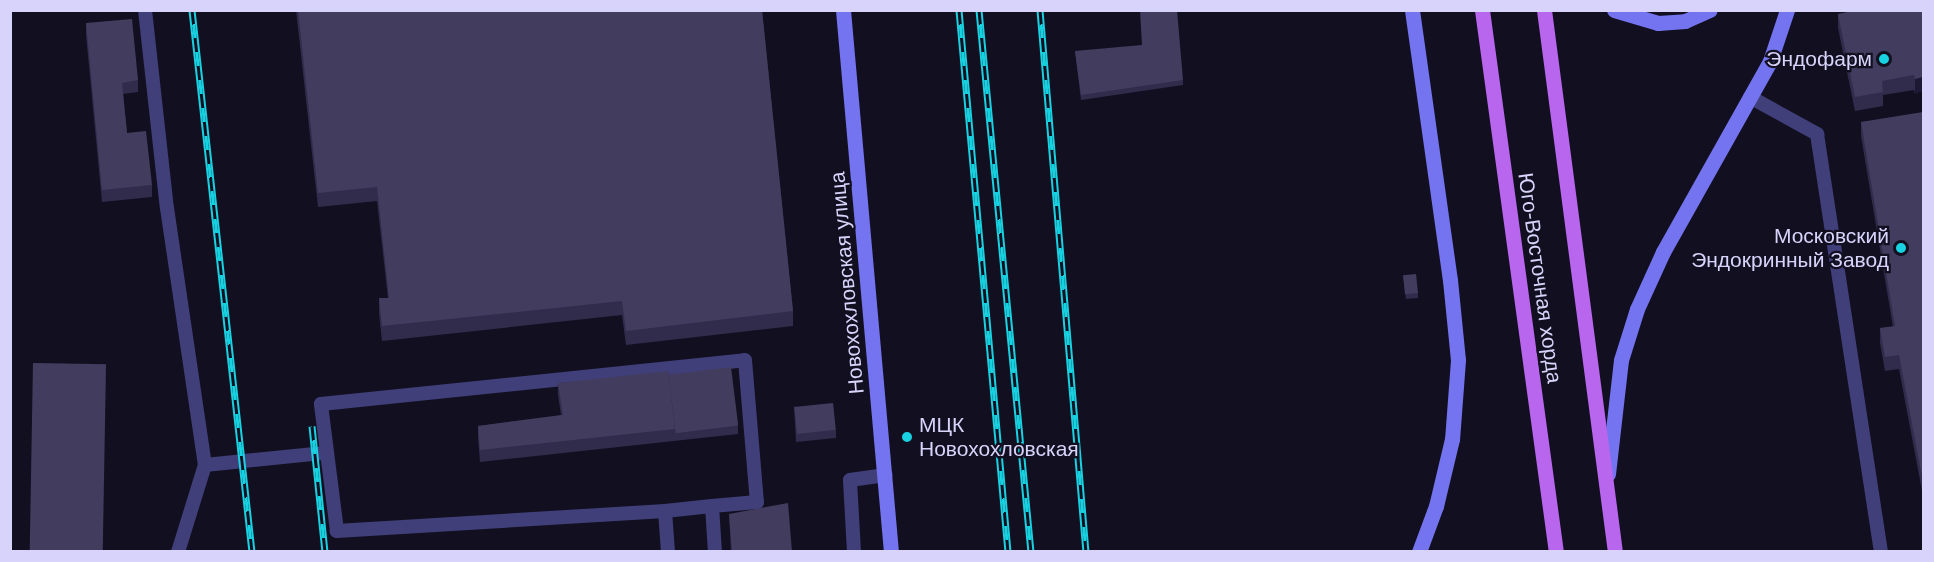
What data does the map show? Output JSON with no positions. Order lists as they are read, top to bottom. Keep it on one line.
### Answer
{"streets":{"main road":["Юго-Восточная хорда"],"street":["Новохохловская улица"]},"places":["Эндофарм","Московский Эндокринный Завод","МЦК Новохохловская"]}
